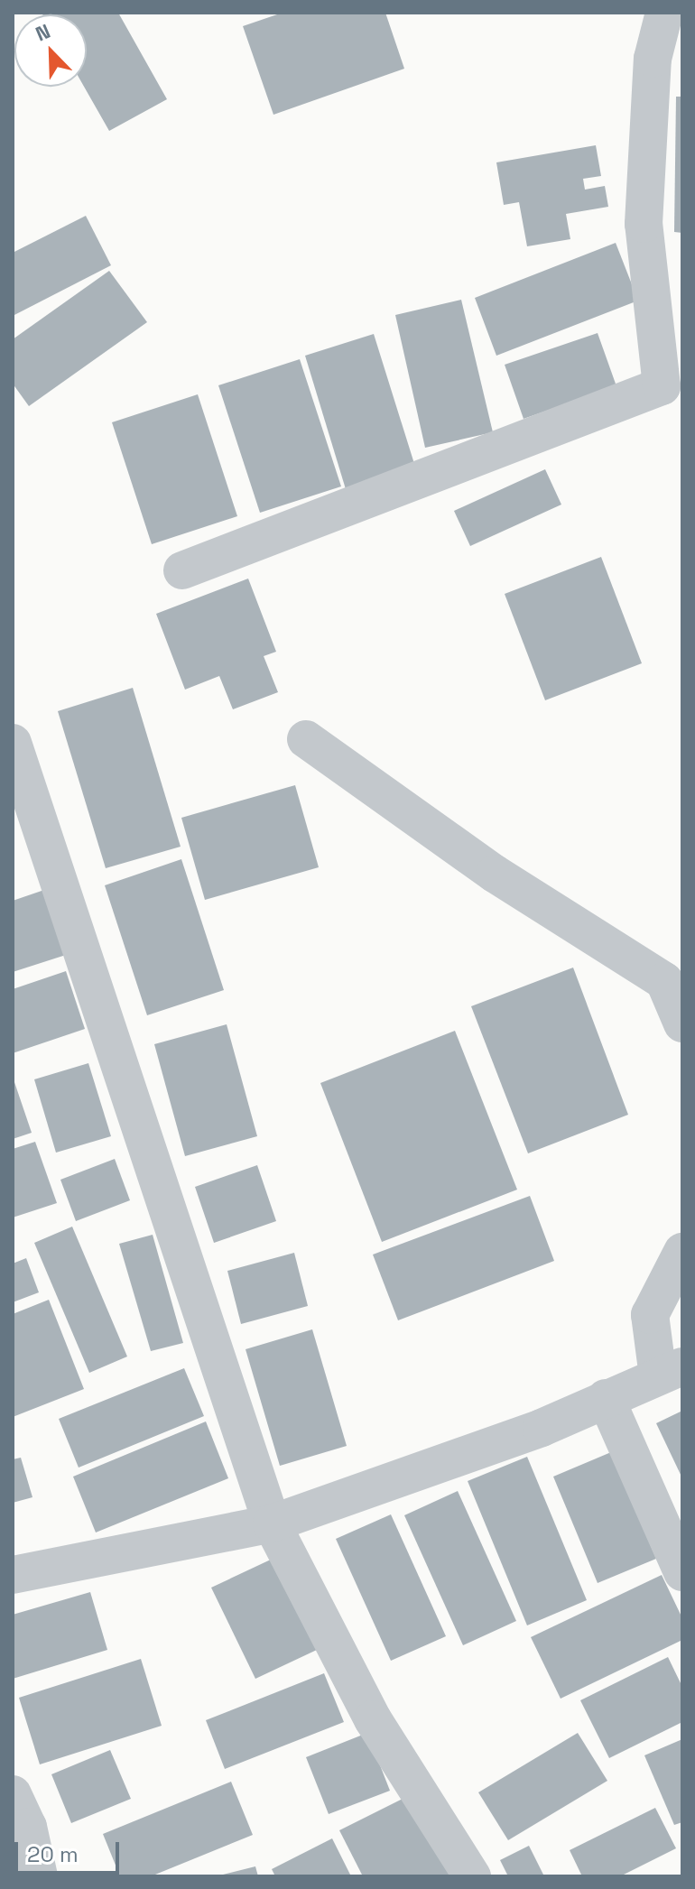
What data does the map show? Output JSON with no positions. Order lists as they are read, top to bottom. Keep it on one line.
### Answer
{"scale_bar":"20 m","north":"top left"}
